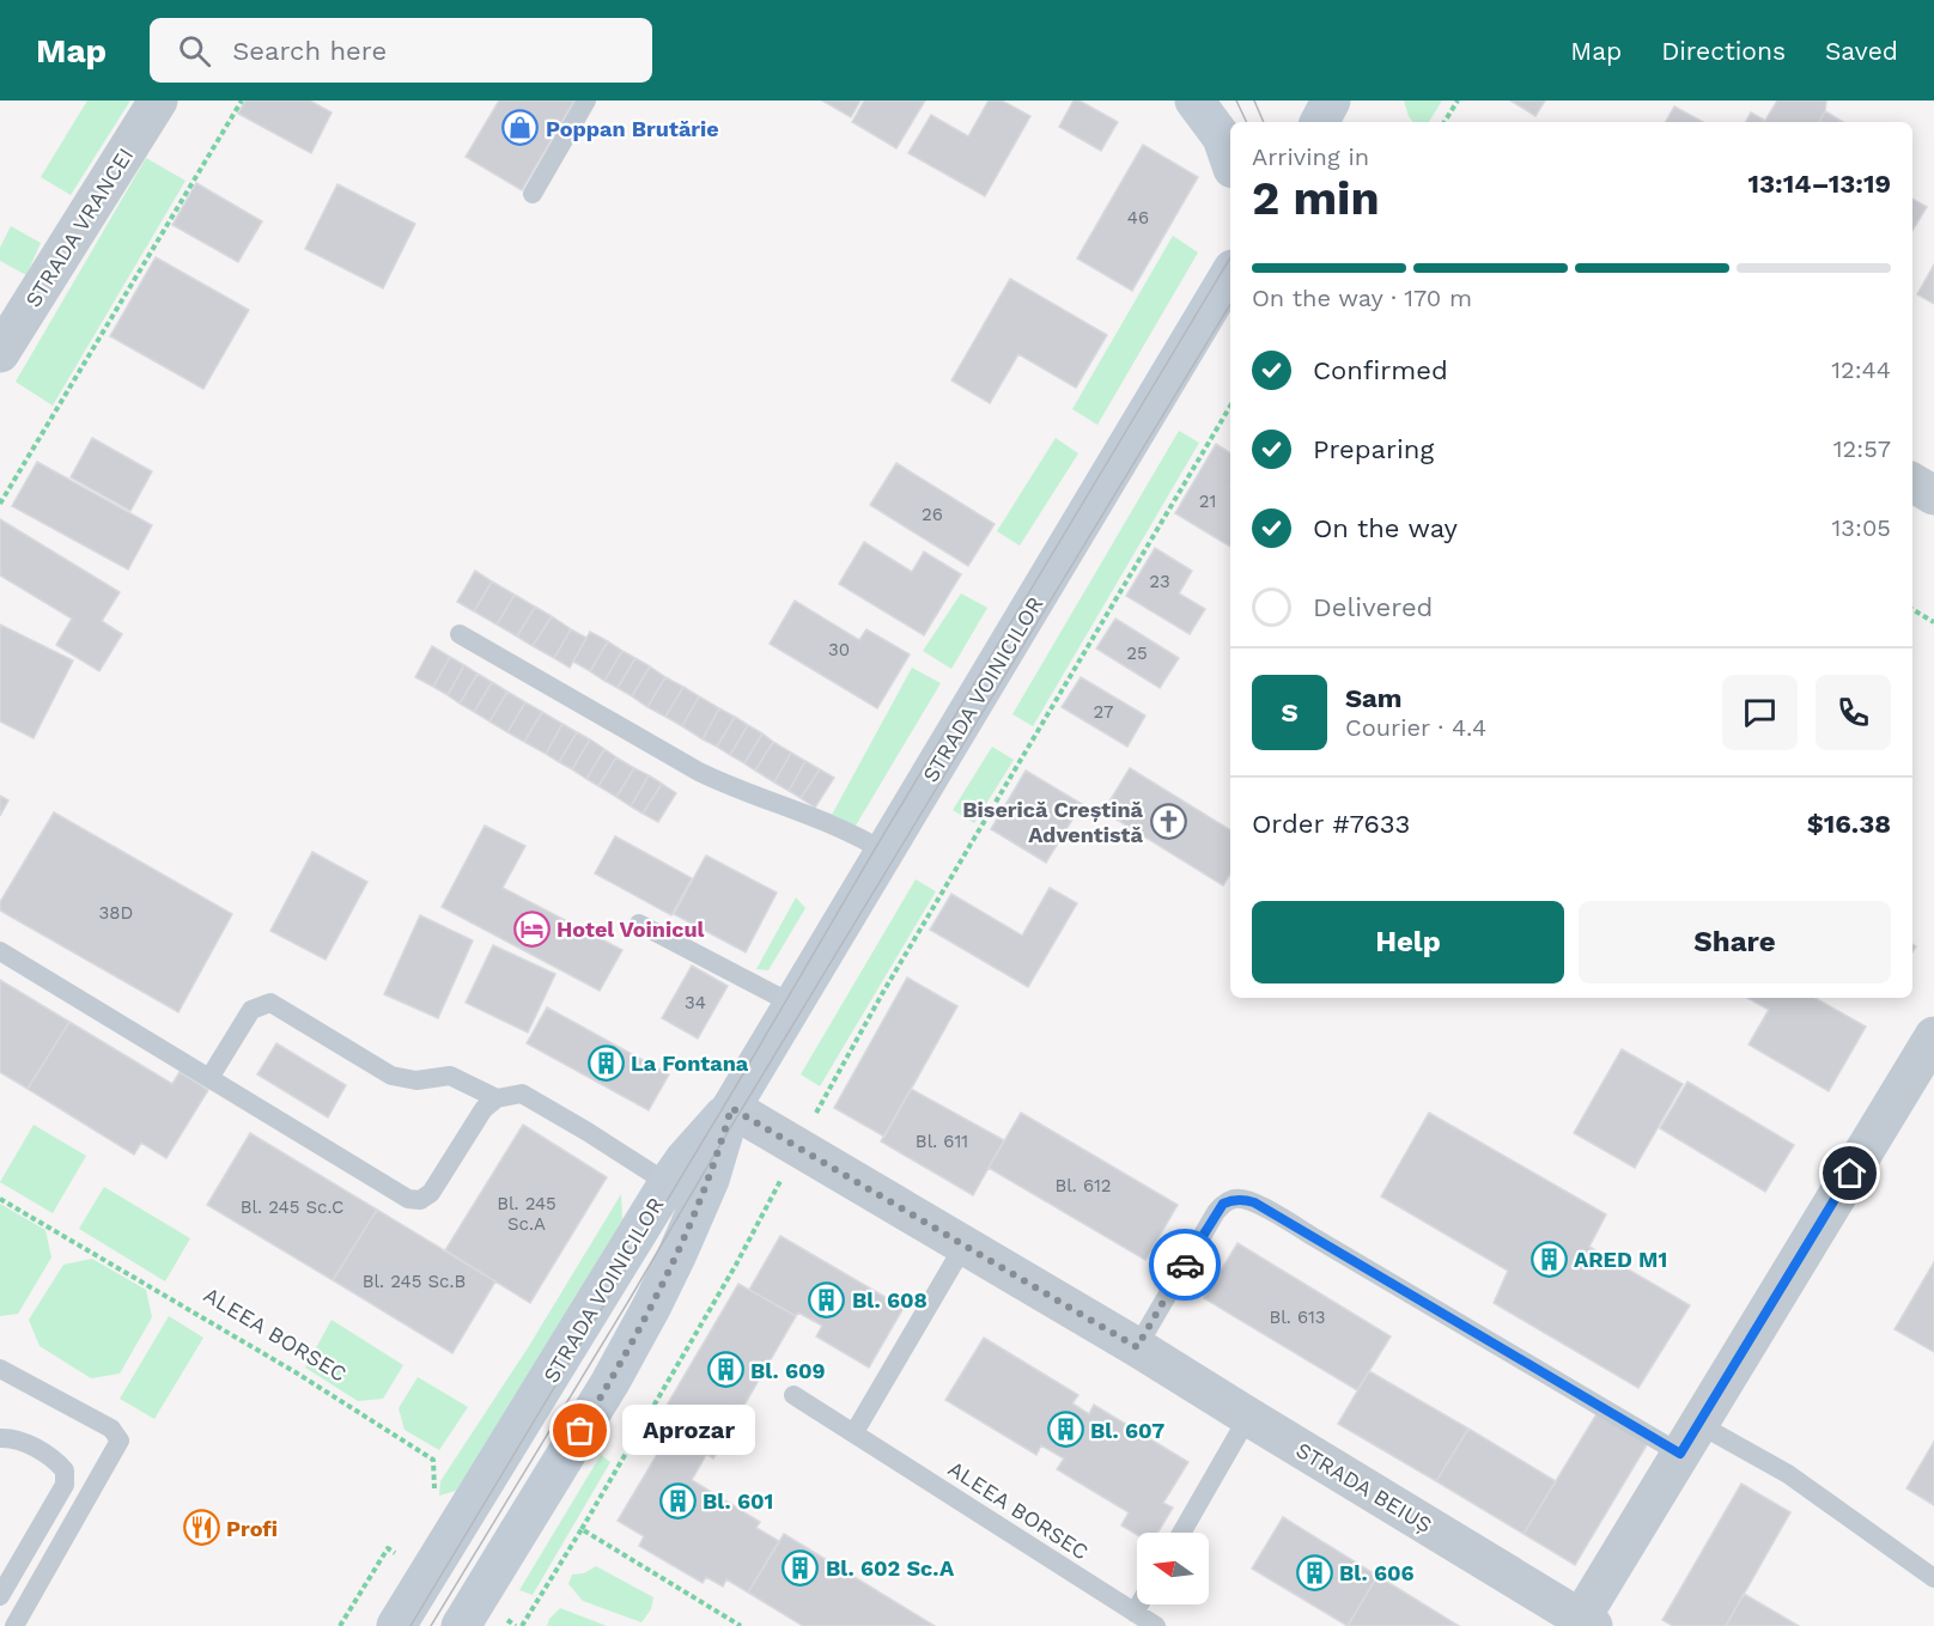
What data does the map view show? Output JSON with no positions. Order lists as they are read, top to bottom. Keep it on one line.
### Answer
{"streets":{"main road":["STRADA VOINICILOR"],"street":["STRADA VRANCEI","STRADA BEIUȘ"],"lane":["ALEEA BORSEC"]},"crossings":[["STRADA VOINICILOR","STRADA BEIUȘ"]],"places":{"shop":["Poppan Brutărie"],"church":["Biserică Creștină Adventistă"],"hotel":["Hotel Voinicul"],"building":["La Fontana","ARED M1","Bl. 608","Bl. 609","Bl. 607","Bl. 601","Bl. 602 Sc.A","Bl. 606"],"other":["Aprozar"],"restaurant":["Profi"]},"house_numbers":["46","21","26","23","30","25","27","38D","34","Bl. 611","Bl. 612","Bl. 245 Sc.A","Bl. 245 Sc.C","Bl. 245 Sc.B","Bl. 613"],"north":"left","page":{"header":"Map","search":"Search here","nav":["Map","Directions","Saved"],"heading":["2 min","Arriving in","13:14–13:19"],"panel":["Sam","Courier · 4.4","Order #7633","$16.38"],"bar":"On the way · 170 m","list":[["Confirmed","12:44"],["Preparing","12:57"],["On the way","13:05"],"Delivered"],"round":"S","buttons":["Help","Share"],"bubble":"Aprozar"}}
